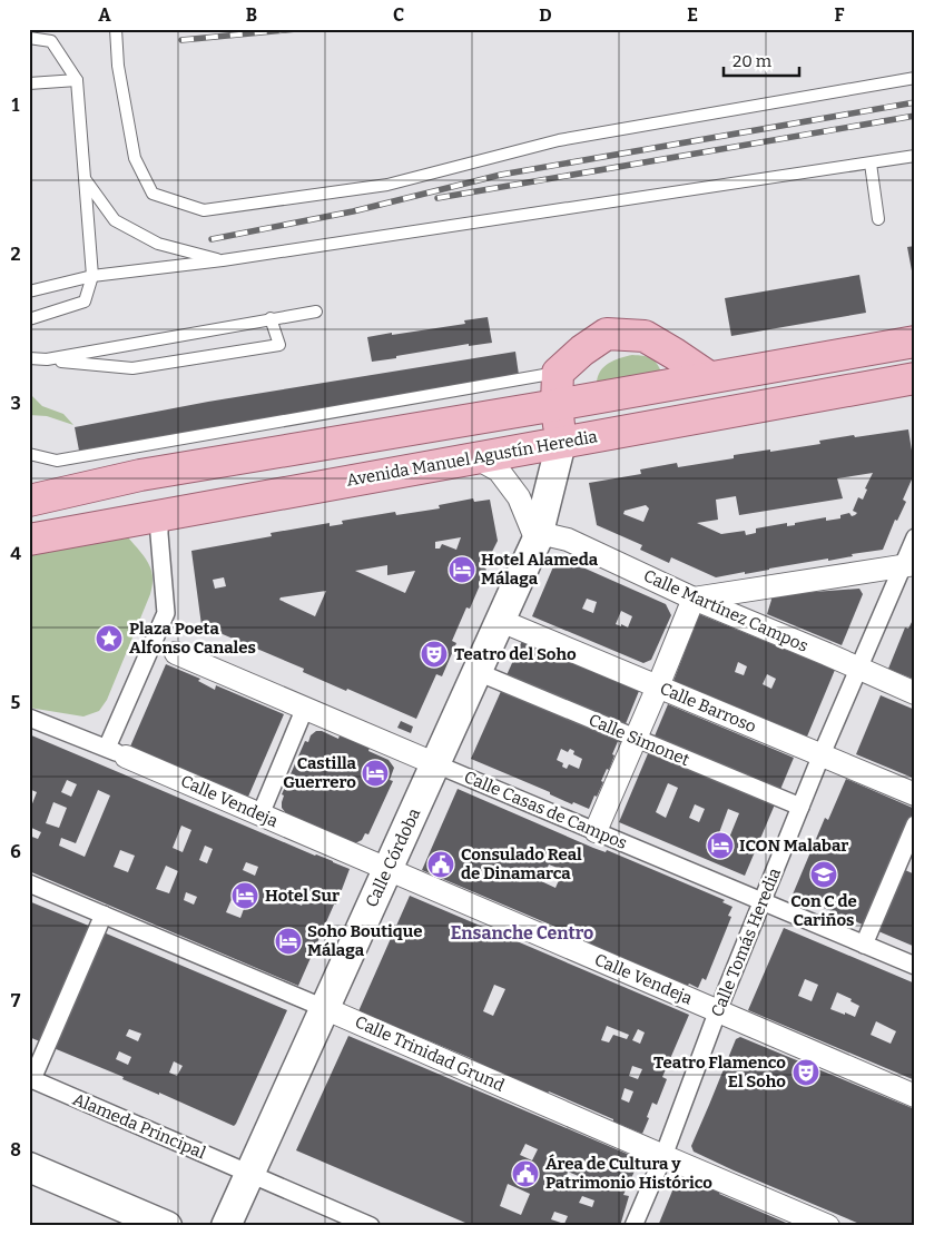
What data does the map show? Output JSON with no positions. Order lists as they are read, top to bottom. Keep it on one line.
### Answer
{"streets":{"main road":["Avenida Manuel Agustín Heredia"],"street":["Calle Martínez Campos","Calle Barroso","Calle Simonet","Calle Vendeja","Calle Casas de Campos","Calle Córdoba","Calle Tomás Heredia","Calle Trinidad Grund","Alameda Principal"]},"crossings":[["Avenida Manuel Agustín Heredia","Calle Córdoba"],["Calle Martínez Campos","Calle Córdoba"],["Calle Martínez Campos","Calle Tomás Heredia"],["Calle Barroso","Calle Córdoba"],["Calle Barroso","Calle Tomás Heredia"],["Calle Simonet","Calle Córdoba"],["Calle Simonet","Calle Tomás Heredia"],["Calle Vendeja","Calle Córdoba"],["Calle Vendeja","Calle Tomás Heredia"],["Calle Casas de Campos","Calle Córdoba"],["Calle Casas de Campos","Calle Tomás Heredia"],["Calle Córdoba","Calle Trinidad Grund"],["Calle Córdoba","Alameda Principal"],["Calle Tomás Heredia","Calle Trinidad Grund"]],"districts":["Ensanche Centro"],"places":{"hotel":["Hotel Alameda Málaga","Castilla Guerrero","ICON Malabar","Hotel Sur","Soho Boutique Málaga"],"place":["Plaza Poeta Alfonso Canales"],"theatre":["Teatro del Soho","Teatro Flamenco El Soho"],"public building":["Consulado Real de Dinamarca","Área de Cultura y Patrimonio Histórico"],"school or university":["Con C de Cariños"]},"scale_bar":"20 m","grid":{"columns":["A","B","C","D","E","F"],"rows":["1","2","3","4","5","6","7","8"]}}
